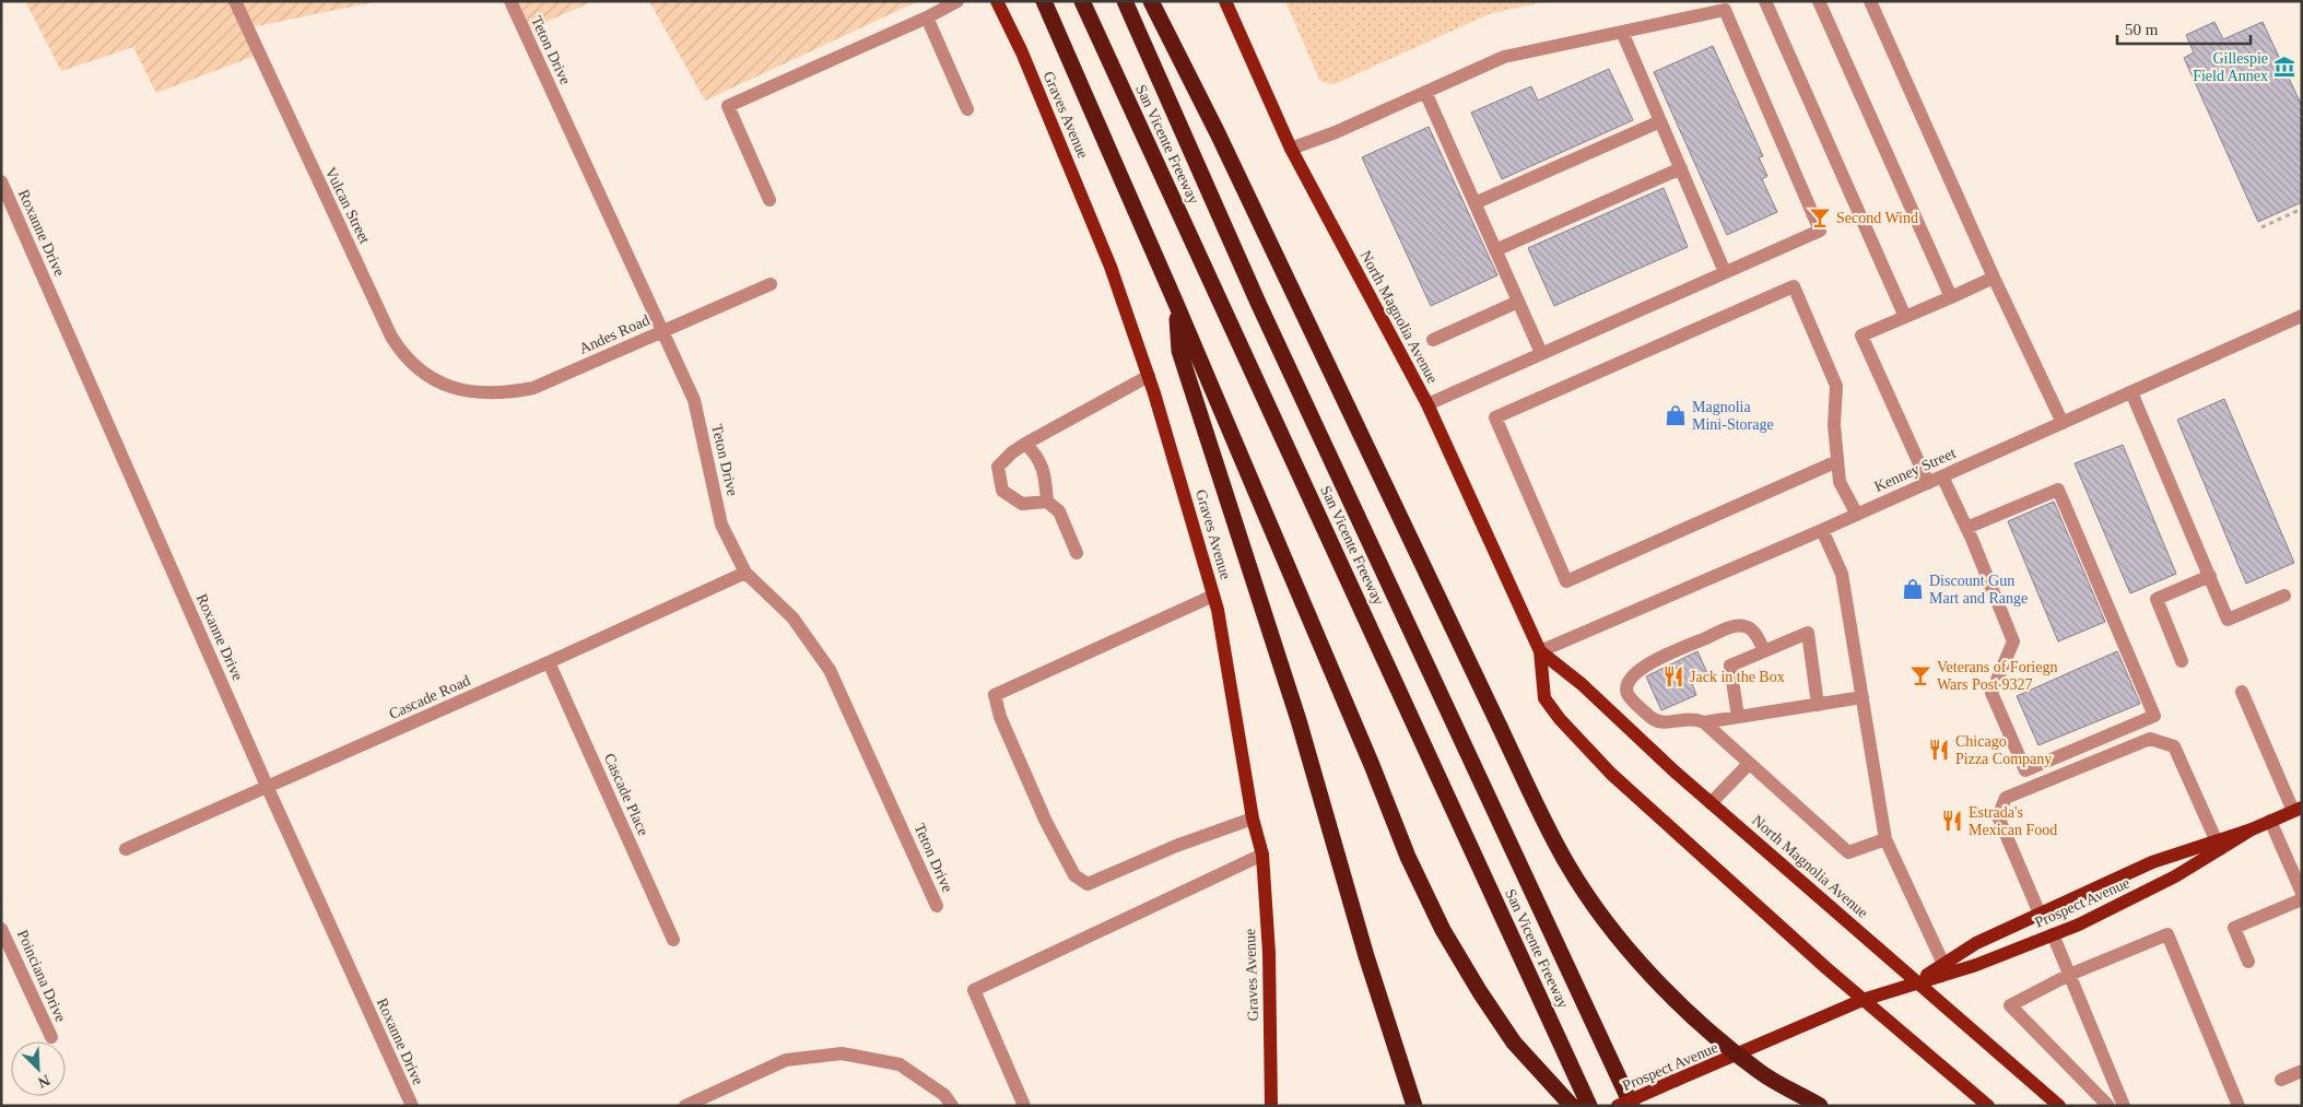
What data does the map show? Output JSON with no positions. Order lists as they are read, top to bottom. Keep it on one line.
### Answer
{"streets":{"highway":["San Vicente Freeway"],"main road":["Graves Avenue","North Magnolia Avenue","Prospect Avenue"],"street":["Teton Drive","Vulcan Street","Roxanne Drive","Andes Road","Kenney Street","Cascade Road","Cascade Place","Poinciana Drive"]},"crossings":[["Teton Drive","Andes Road"],["Teton Drive","Cascade Road"],["Vulcan Street","Andes Road"],["Roxanne Drive","Cascade Road"],["North Magnolia Avenue","Kenney Street"],["North Magnolia Avenue","Prospect Avenue"],["Cascade Road","Cascade Place"]],"places":{"museum":["Gillespie Field Annex"],"bar":["Second Wind","Veterans of Foriegn Wars Post 9327"],"shop":["Magnolia Mini-Storage","Discount Gun Mart and Range"],"restaurant":["Jack in the Box","Chicago Pizza Company","Estrada's Mexican Food"]},"scale_bar":"50 m","north":"bottom right"}
